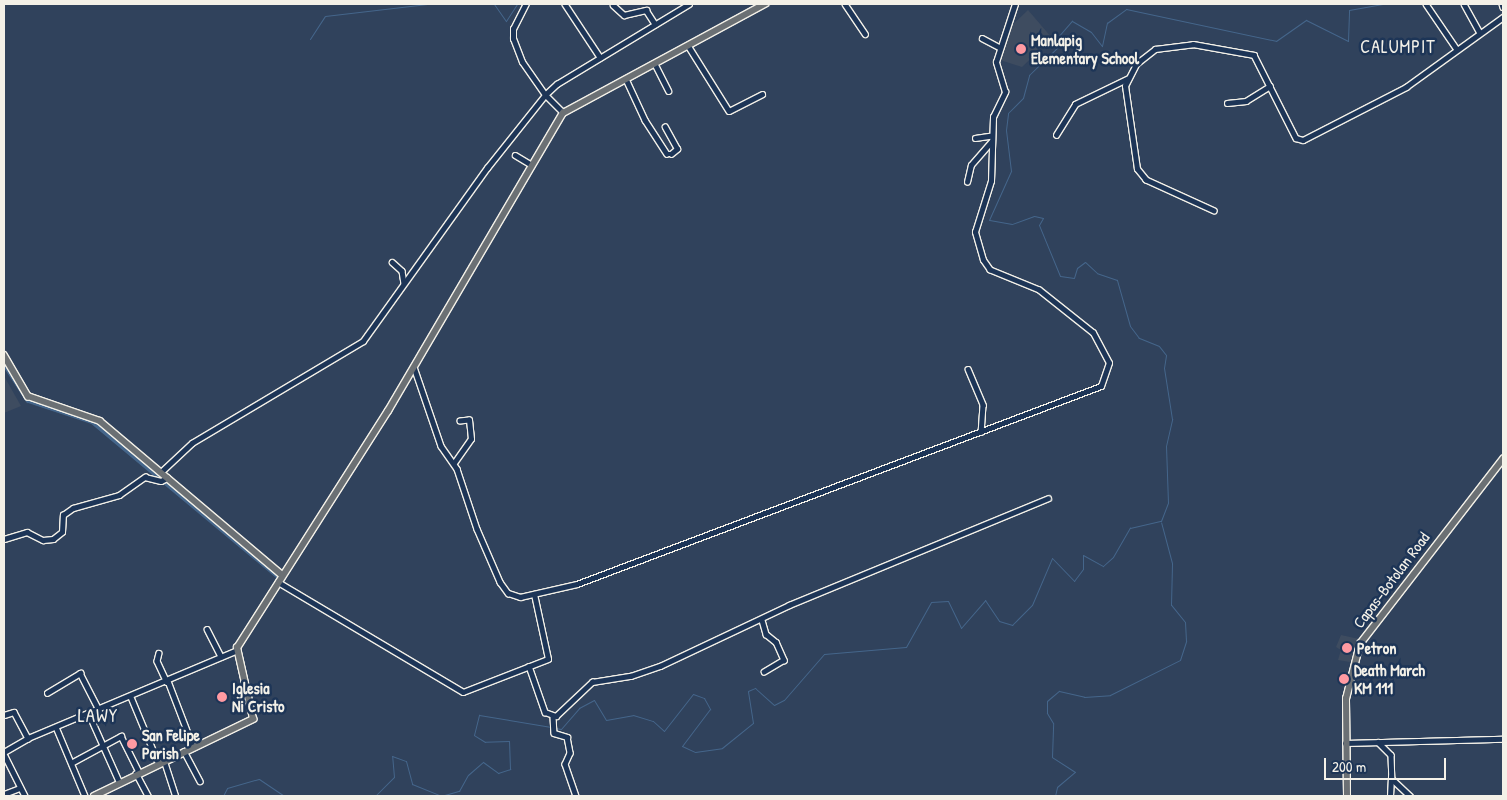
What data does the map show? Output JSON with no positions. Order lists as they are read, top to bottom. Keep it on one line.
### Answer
{"streets":{"main road":["Capas-Botolan Road"]},"districts":["CALUMPIT","LAWY"],"places":["Manlapig Elementary School","Petron","Death March KM 111","Iglesia Ni Cristo","San Felipe Parish"],"scale_bar":"200 m"}
